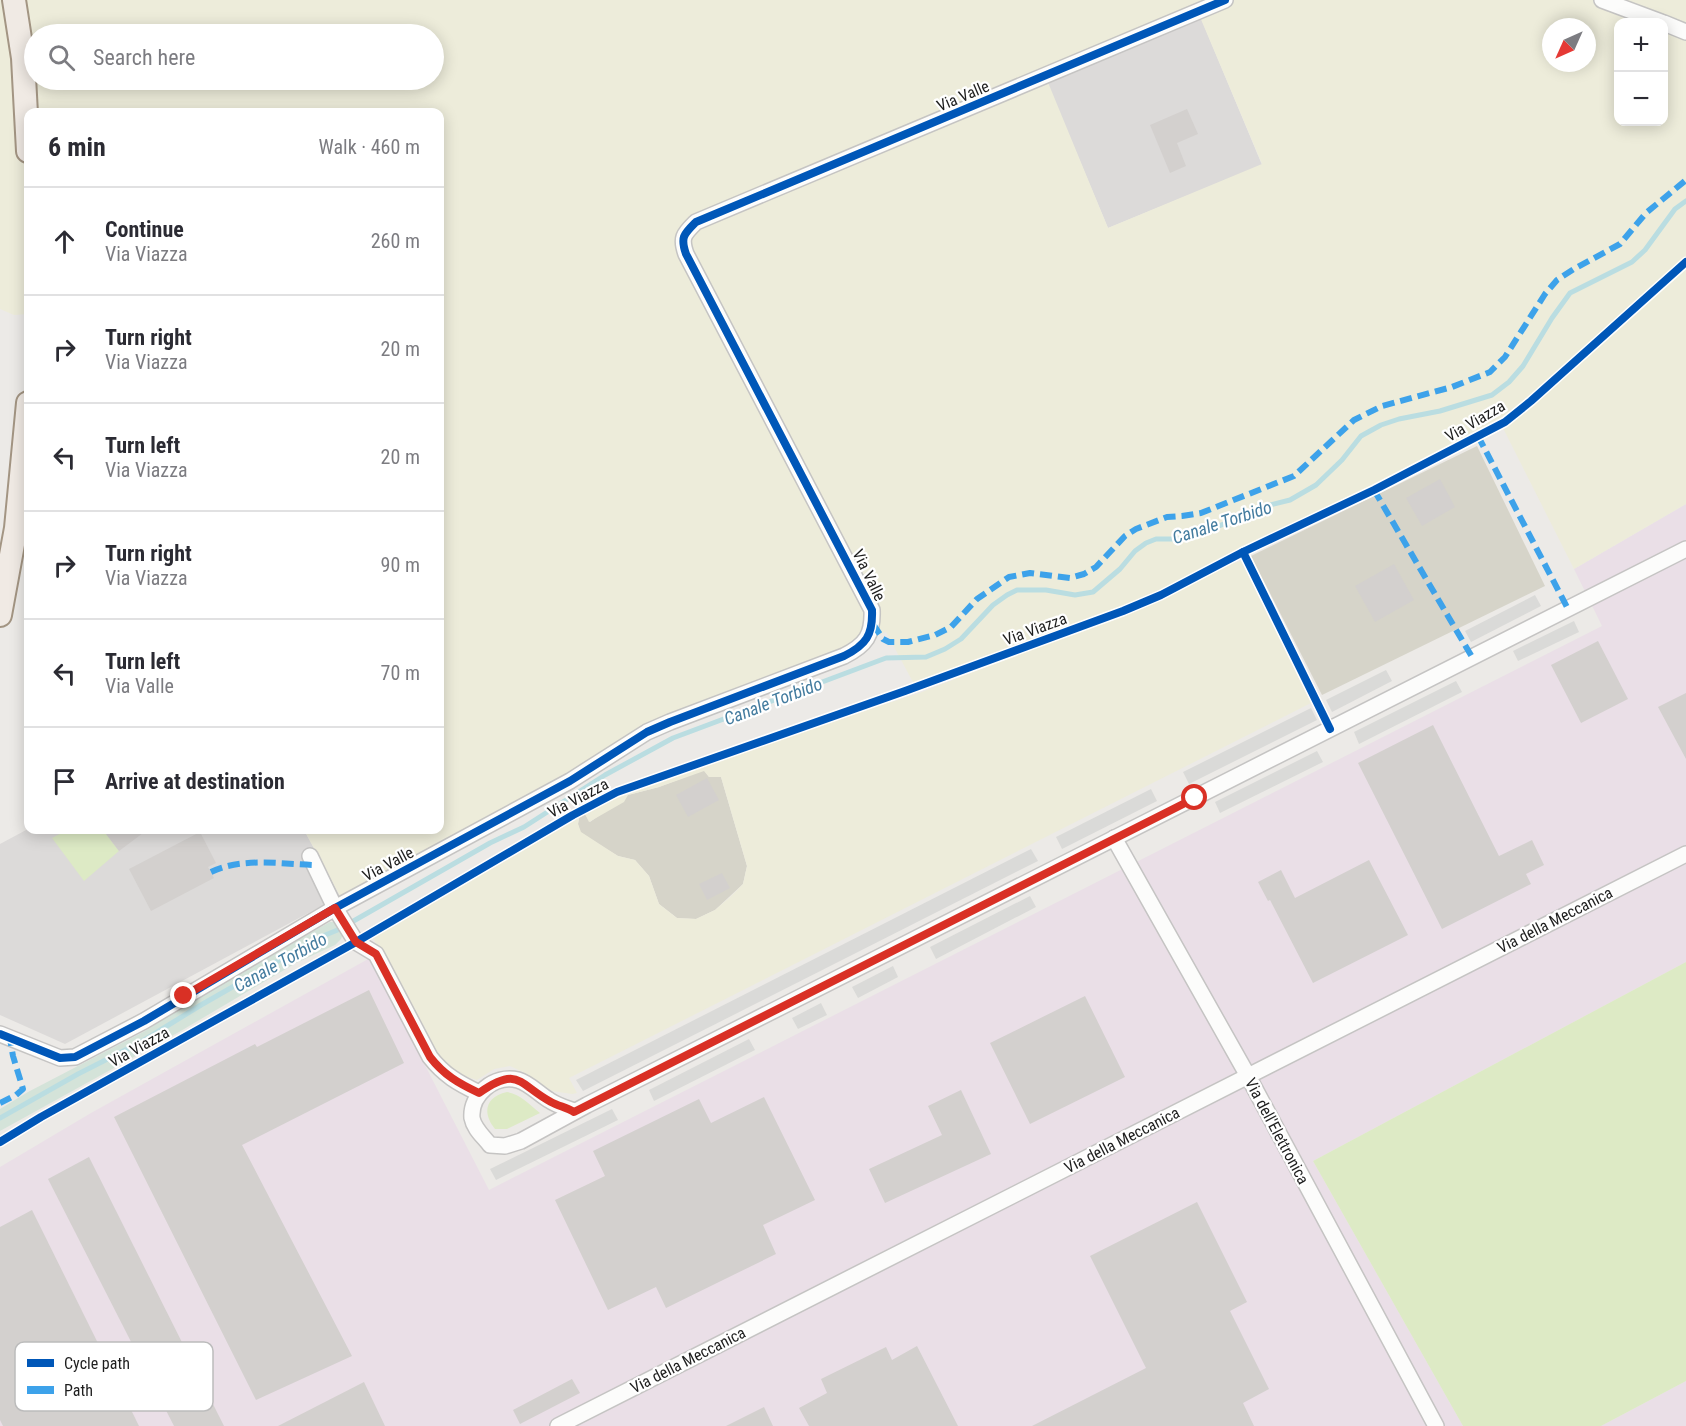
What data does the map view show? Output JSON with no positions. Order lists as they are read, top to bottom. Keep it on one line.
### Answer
{"streets":{"street":["Via Valle","Via della Meccanica","Via dell'Elettronica"],"cycle path":["Via Viazza"]},"crossings":[["Via della Meccanica","Via dell'Elettronica"]],"water":["Canale Torbido"],"legend":["Cycle path","Path"],"north":"bottom left","page":{"map_buttons":["+","−"],"search":"Search here","heading":["6 min","Walk · 460 m"],"list":[["Continue","Via Viazza","260 m"],["Turn right","Via Viazza","20 m"],["Turn left","Via Viazza","20 m"],["Turn right","Via Viazza","90 m"],["Turn left","Via Valle","70 m"],"Arrive at destination"]}}
